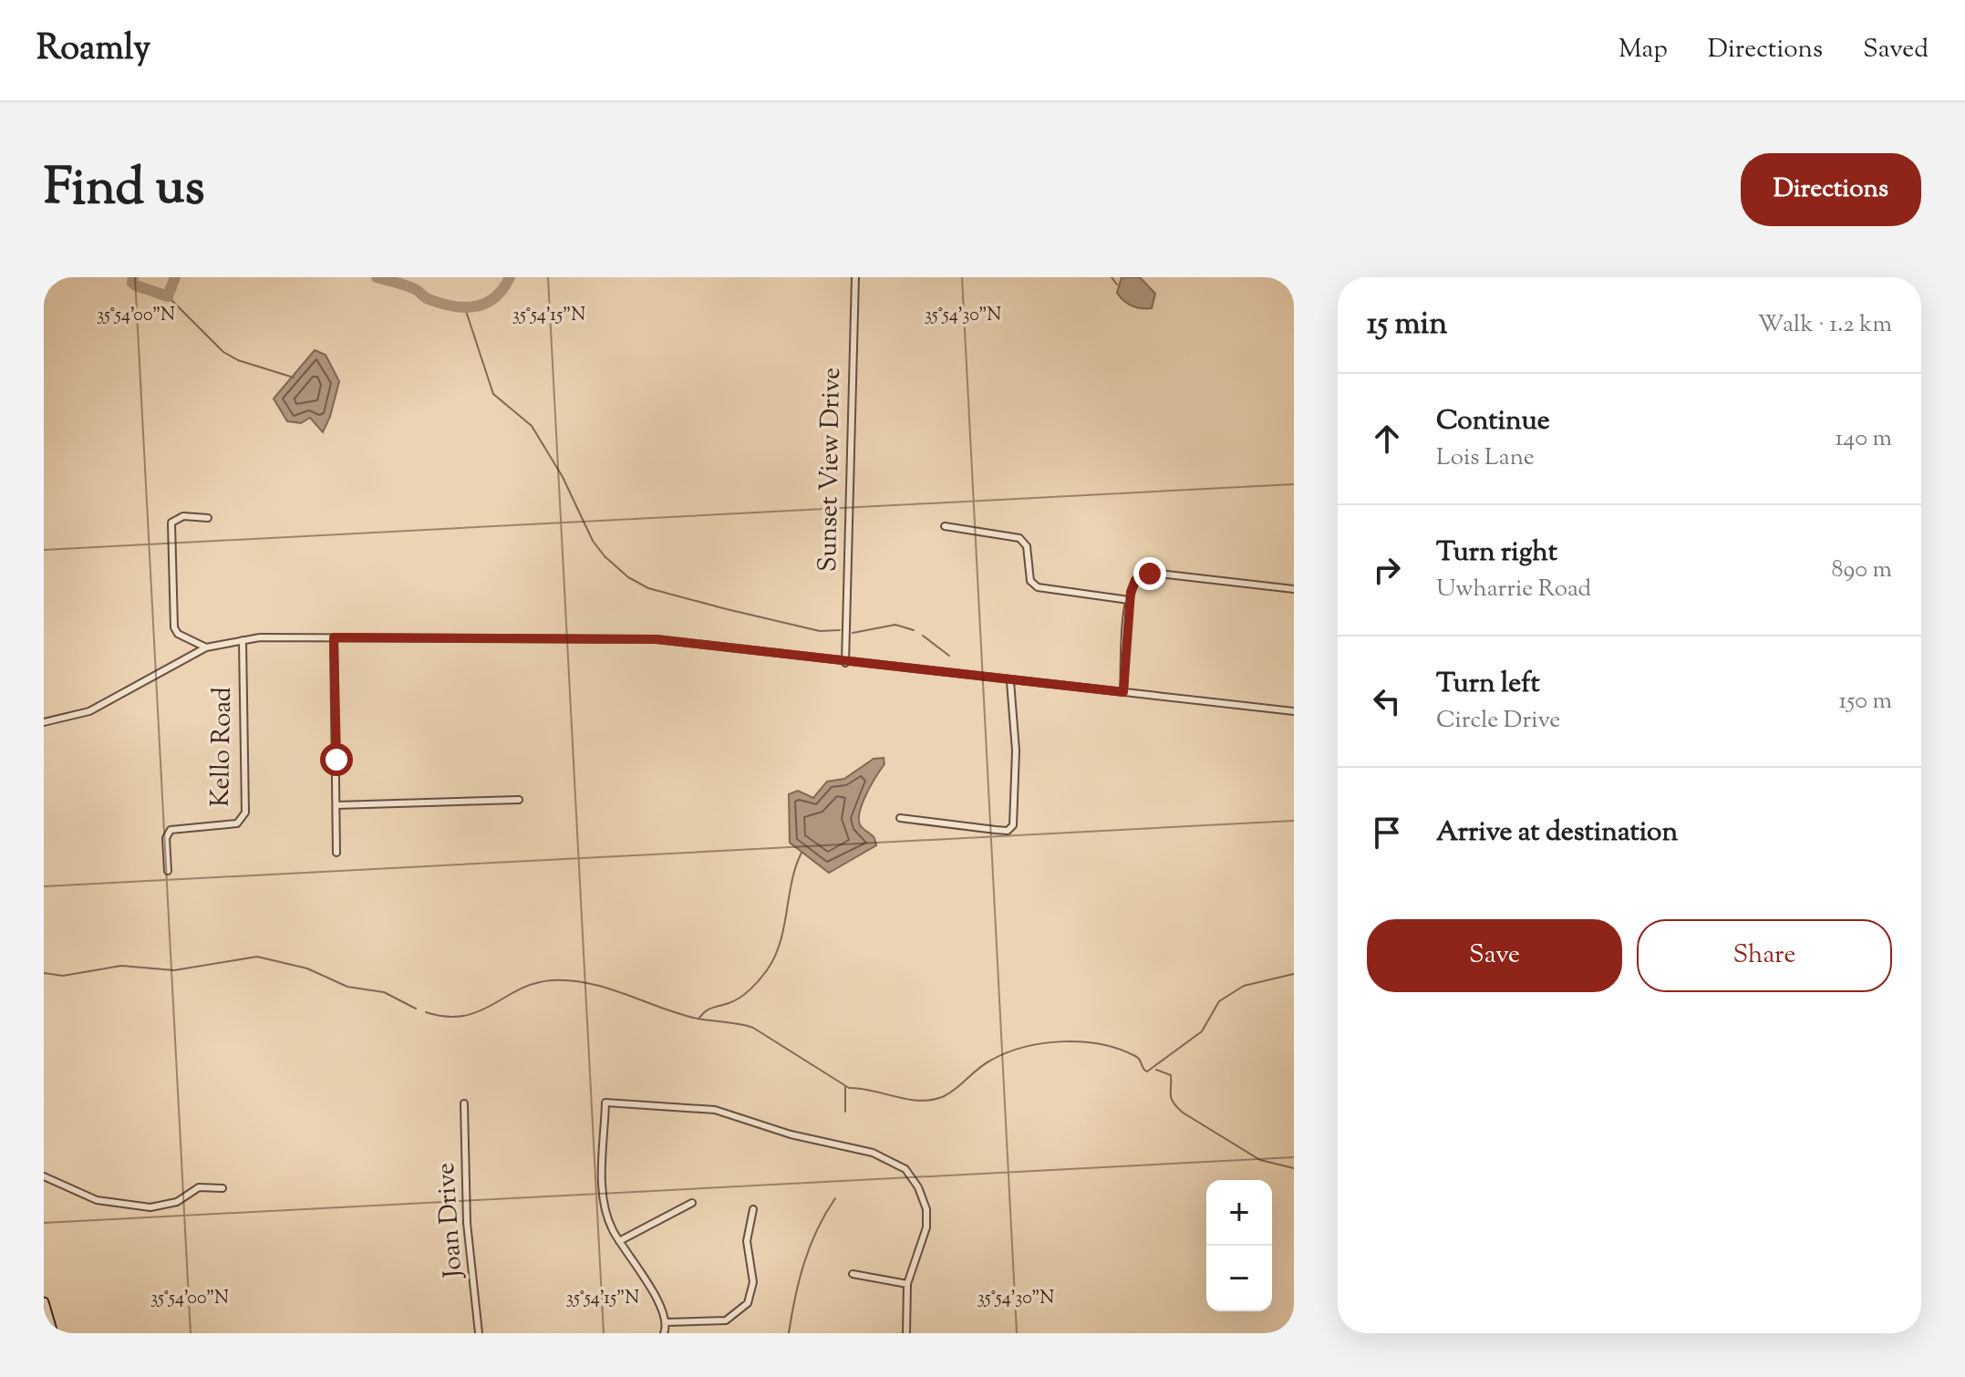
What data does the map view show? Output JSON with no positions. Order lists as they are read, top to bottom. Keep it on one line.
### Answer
{"streets":{"street":["Sunset View Drive","Kello Road","Joan Drive"]},"page":{"header":"Roamly","nav":["Map","Directions","Saved"],"title":"Find us","buttons":["Directions",["Save","Share"]],"heading":["15 min","Walk · 1.2 km"],"list":[["Continue","Lois Lane","140 m"],["Turn right","Uwharrie Road","890 m"],["Turn left","Circle Drive","150 m"],"Arrive at destination"],"map_buttons":["+","−"]},"coordinates":["35°54'00\"N","35°54'15\"N","35°54'30\"N"]}
